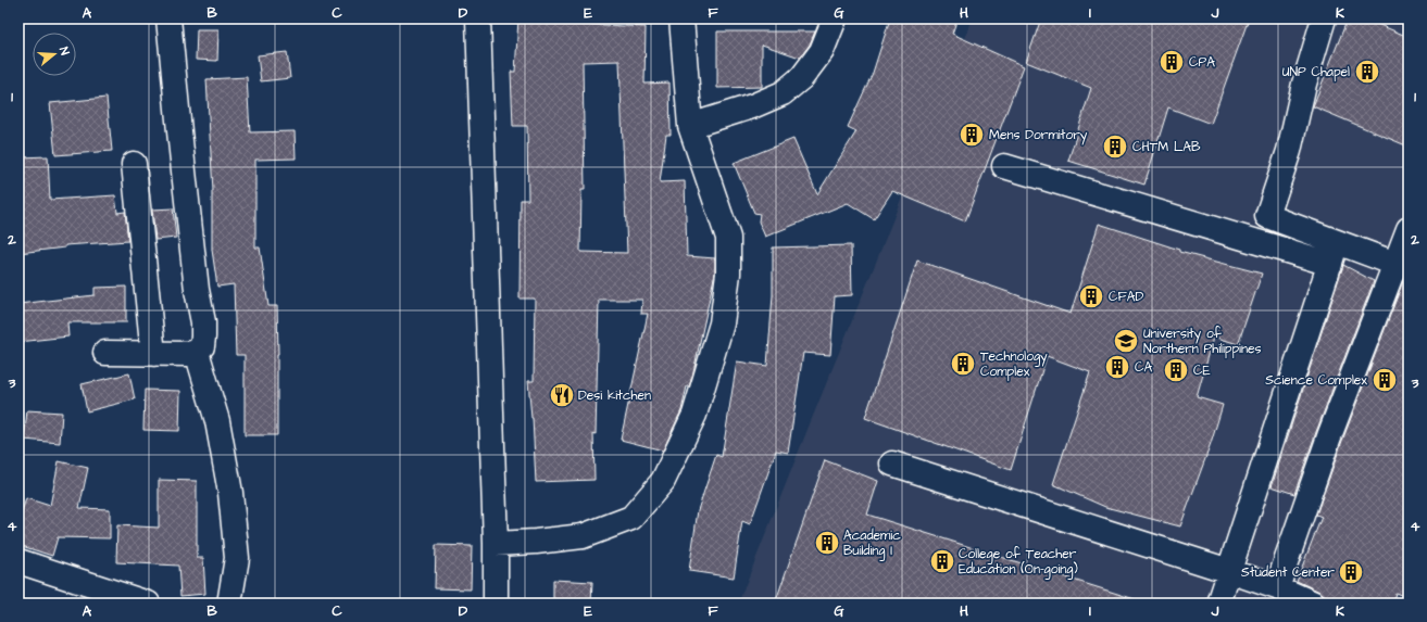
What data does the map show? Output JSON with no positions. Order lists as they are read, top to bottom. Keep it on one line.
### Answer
{"places":{"building":["CPA","UNP Chapel","Mens Dormitory","CHTM LAB","CFAD","Technology Complex","CA","CE","Science Complex","Academic Building I","College of Teacher Education (On-going)","Student Center"],"school or university":["University of Northern Philippines"],"restaurant":["Desi kitchen"]},"north":"right","grid":{"columns":["A","B","C","D","E","F","G","H","I","J","K"],"rows":["1","2","3","4"]}}
